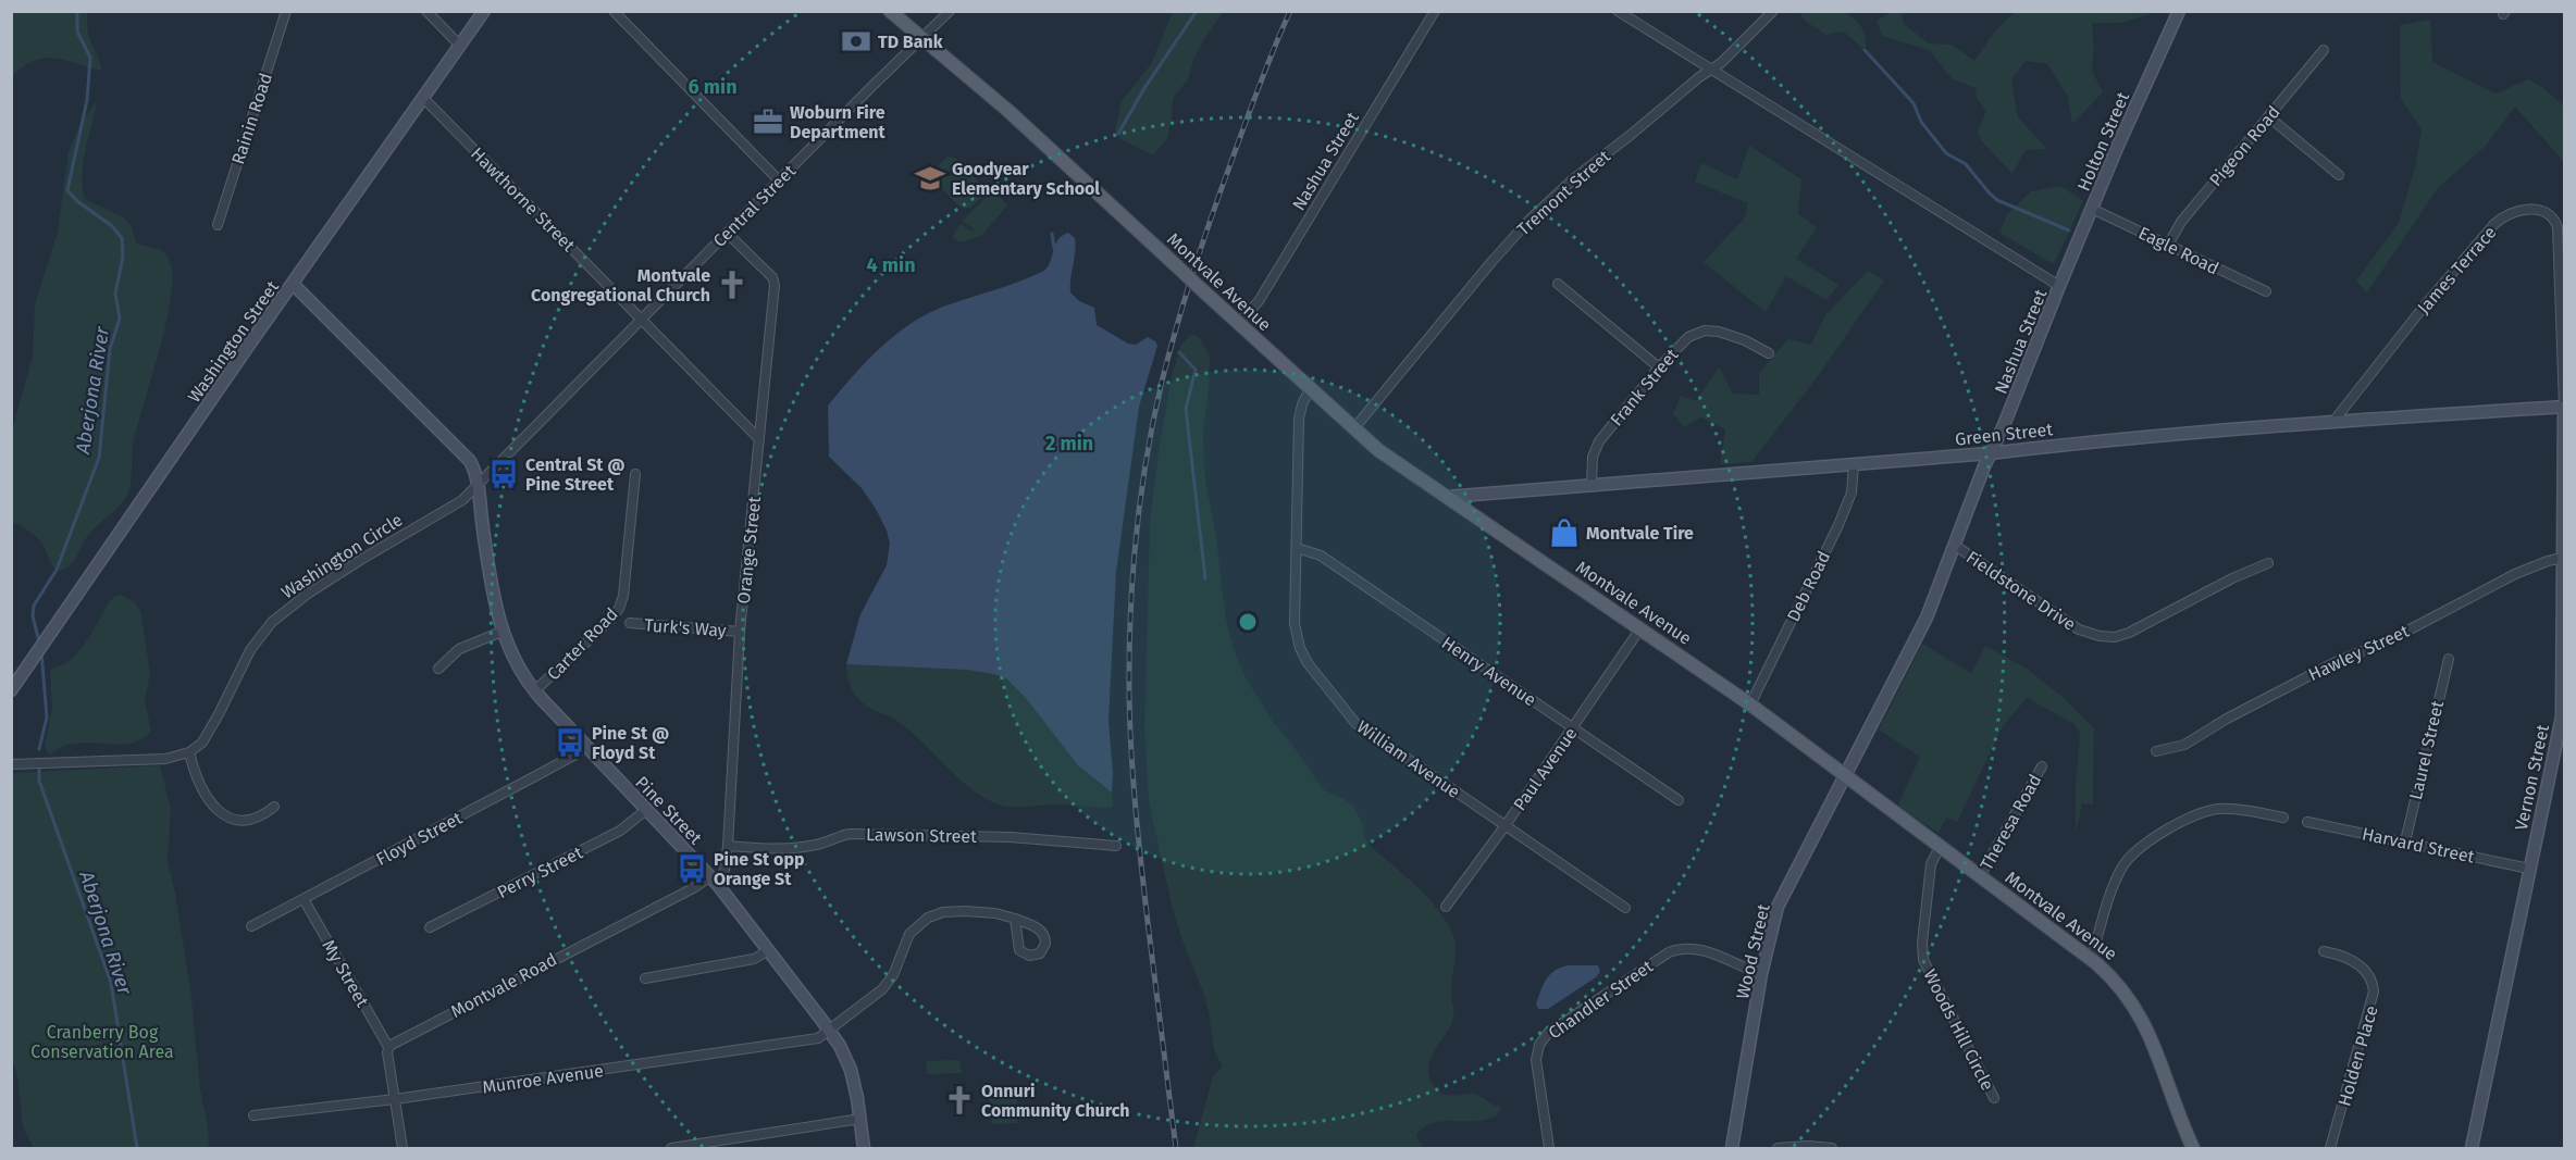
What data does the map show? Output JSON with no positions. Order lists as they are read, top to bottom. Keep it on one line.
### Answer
{"streets":{"main road":["Montvale Avenue"],"street":["Rainin Road","Holton Street","Pigeon Road","Nashua Street","Tremont Street","Hawthorne Street","Central Street","Eagle Road","James Terrace","Washington Street","Frank Street","Green Street","Orange Street","Washington Circle","Deb Road","Fieldstone Drive","Turk's Way","Carter Road","Hawley Street","Henry Avenue","Laurel Street","William Avenue","Paul Avenue","Vernon Street","Pine Street","Theresa Road","Lawson Street","Floyd Street","Harvard Street","Perry Street","Wood Street","My Street","Montvale Road","Chandler Street","Woods Hill Circle","Holden Place","Munroe Avenue"]},"crossings":[["Holton Street","Nashua Street"],["Holton Street","Eagle Road"],["Pigeon Road","Eagle Road"],["Nashua Street","Tremont Street"],["Nashua Street","Montvale Avenue"],["Nashua Street","Green Street"],["Nashua Street","Fieldstone Drive"],["Nashua Street","Wood Street"],["Tremont Street","Montvale Avenue"],["Hawthorne Street","Central Street"],["Hawthorne Street","Washington Street"],["Hawthorne Street","Orange Street"],["Central Street","Montvale Avenue"],["Central Street","Orange Street"],["Central Street","Washington Circle"],["Central Street","Pine Street"],["James Terrace","Green Street"],["James Terrace","Vernon Street"],["Montvale Avenue","Green Street"],["Montvale Avenue","Deb Road"],["Montvale Avenue","William Avenue"],["Montvale Avenue","Paul Avenue"],["Montvale Avenue","Theresa Road"],["Montvale Avenue","Wood Street"],["Montvale Avenue","Woods Hill Circle"],["Frank Street","Green Street"],["Green Street","Deb Road"],["Green Street","Vernon Street"],["Orange Street","Turk's Way"],["Orange Street","Pine Street"],["Orange Street","Lawson Street"],["Orange Street","Montvale Road"],["Washington Circle","Pine Street"],["Carter Road","Pine Street"],["Hawley Street","Vernon Street"],["Henry Avenue","William Avenue"],["Henry Avenue","Paul Avenue"],["Laurel Street","Harvard Street"],["William Avenue","Paul Avenue"],["Vernon Street","Harvard Street"],["Pine Street","Floyd Street"],["Pine Street","Perry Street"],["Pine Street","Montvale Road"],["Pine Street","Munroe Avenue"],["Floyd Street","My Street"],["Wood Street","Chandler Street"],["My Street","Montvale Road"]],"water":["Aberjona River"],"parks":["Cranberry Bog Conservation Area"],"places":{"bank":["TD Bank"],"office":["Woburn Fire Department"],"school or university":["Goodyear Elementary School"],"church":["Montvale Congregational Church","Onnuri Community Church"],"bus stop":["Central St @ Pine Street","Pine St @ Floyd St","Pine St opp Orange St"],"shop":["Montvale Tire"]},"rings":["6 min","4 min","2 min"]}
